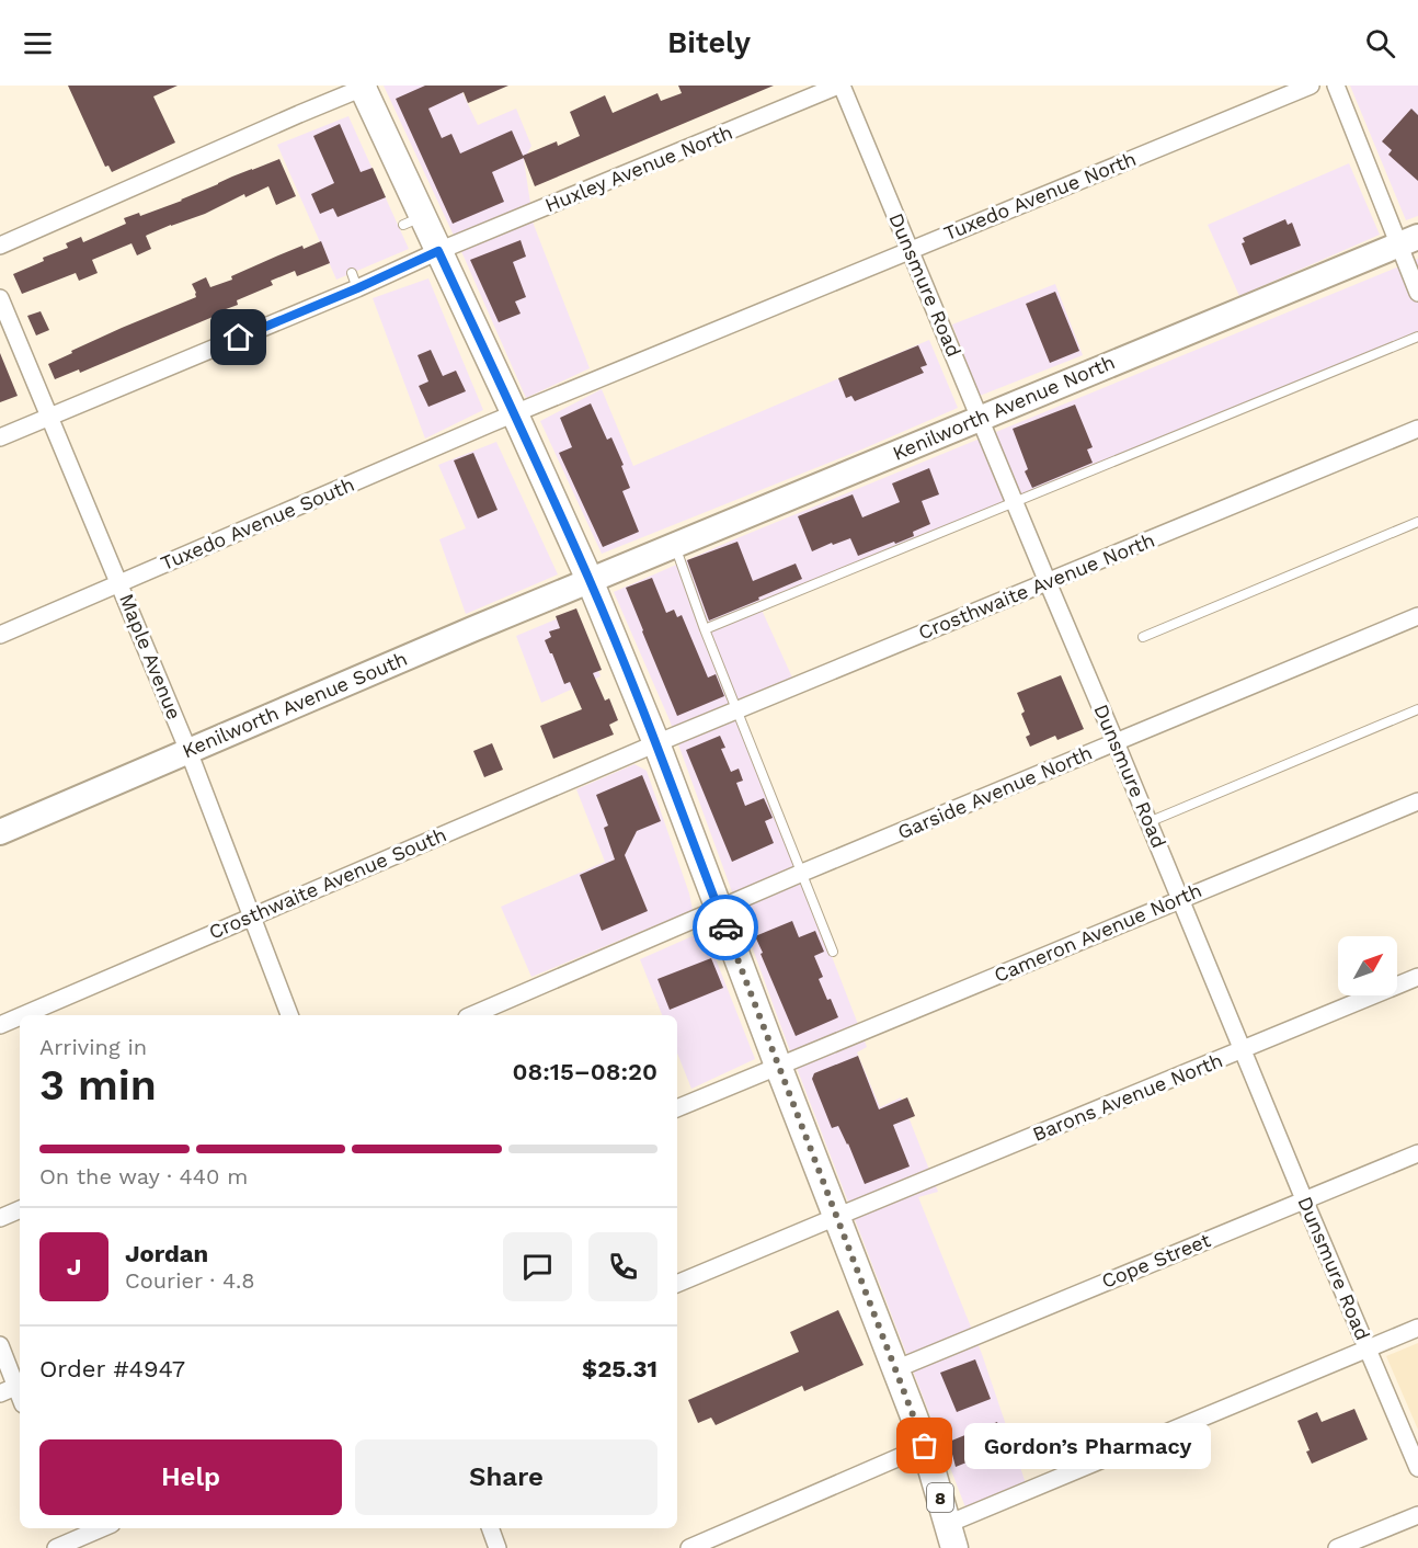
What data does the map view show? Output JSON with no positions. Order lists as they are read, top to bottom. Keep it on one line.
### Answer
{"streets":{"main road":["Kenilworth Avenue North","Kenilworth Avenue South","8"],"street":["Huxley Avenue North","Tuxedo Avenue North","Dunsmure Road","Tuxedo Avenue South","Crosthwaite Avenue North","Maple Avenue","Garside Avenue North","Crosthwaite Avenue South","Cameron Avenue North","Barons Avenue North","Cope Street"]},"crossings":[["Huxley Avenue North","Dunsmure Road"],["Huxley Avenue North","Maple Avenue"],["Huxley Avenue North","8"],["Tuxedo Avenue North","Dunsmure Road"],["Tuxedo Avenue North","Tuxedo Avenue South"],["Tuxedo Avenue North","8"],["Dunsmure Road","Kenilworth Avenue North"],["Dunsmure Road","Crosthwaite Avenue North"],["Dunsmure Road","Garside Avenue North"],["Dunsmure Road","Cameron Avenue North"],["Dunsmure Road","Barons Avenue North"],["Dunsmure Road","Cope Street"],["Kenilworth Avenue North","Kenilworth Avenue South"],["Kenilworth Avenue North","8"],["Tuxedo Avenue South","Maple Avenue"],["Tuxedo Avenue South","8"],["Crosthwaite Avenue North","Crosthwaite Avenue South"],["Crosthwaite Avenue North","8"],["Maple Avenue","Kenilworth Avenue South"],["Maple Avenue","Crosthwaite Avenue South"],["Kenilworth Avenue South","8"],["Garside Avenue North","8"],["Crosthwaite Avenue South","8"],["Cameron Avenue North","8"],["Barons Avenue North","8"],["Cope Street","8"]],"places":["Gordon’s Pharmacy"],"north":"top right","page":{"header":"Bitely","heading":["3 min","Arriving in","08:15–08:20"],"panel":["Jordan","Courier · 4.8","Order #4947","$25.31"],"bar":"On the way · 440 m","round":"J","bubble":"Gordon’s Pharmacy","buttons":["Help","Share"]}}
